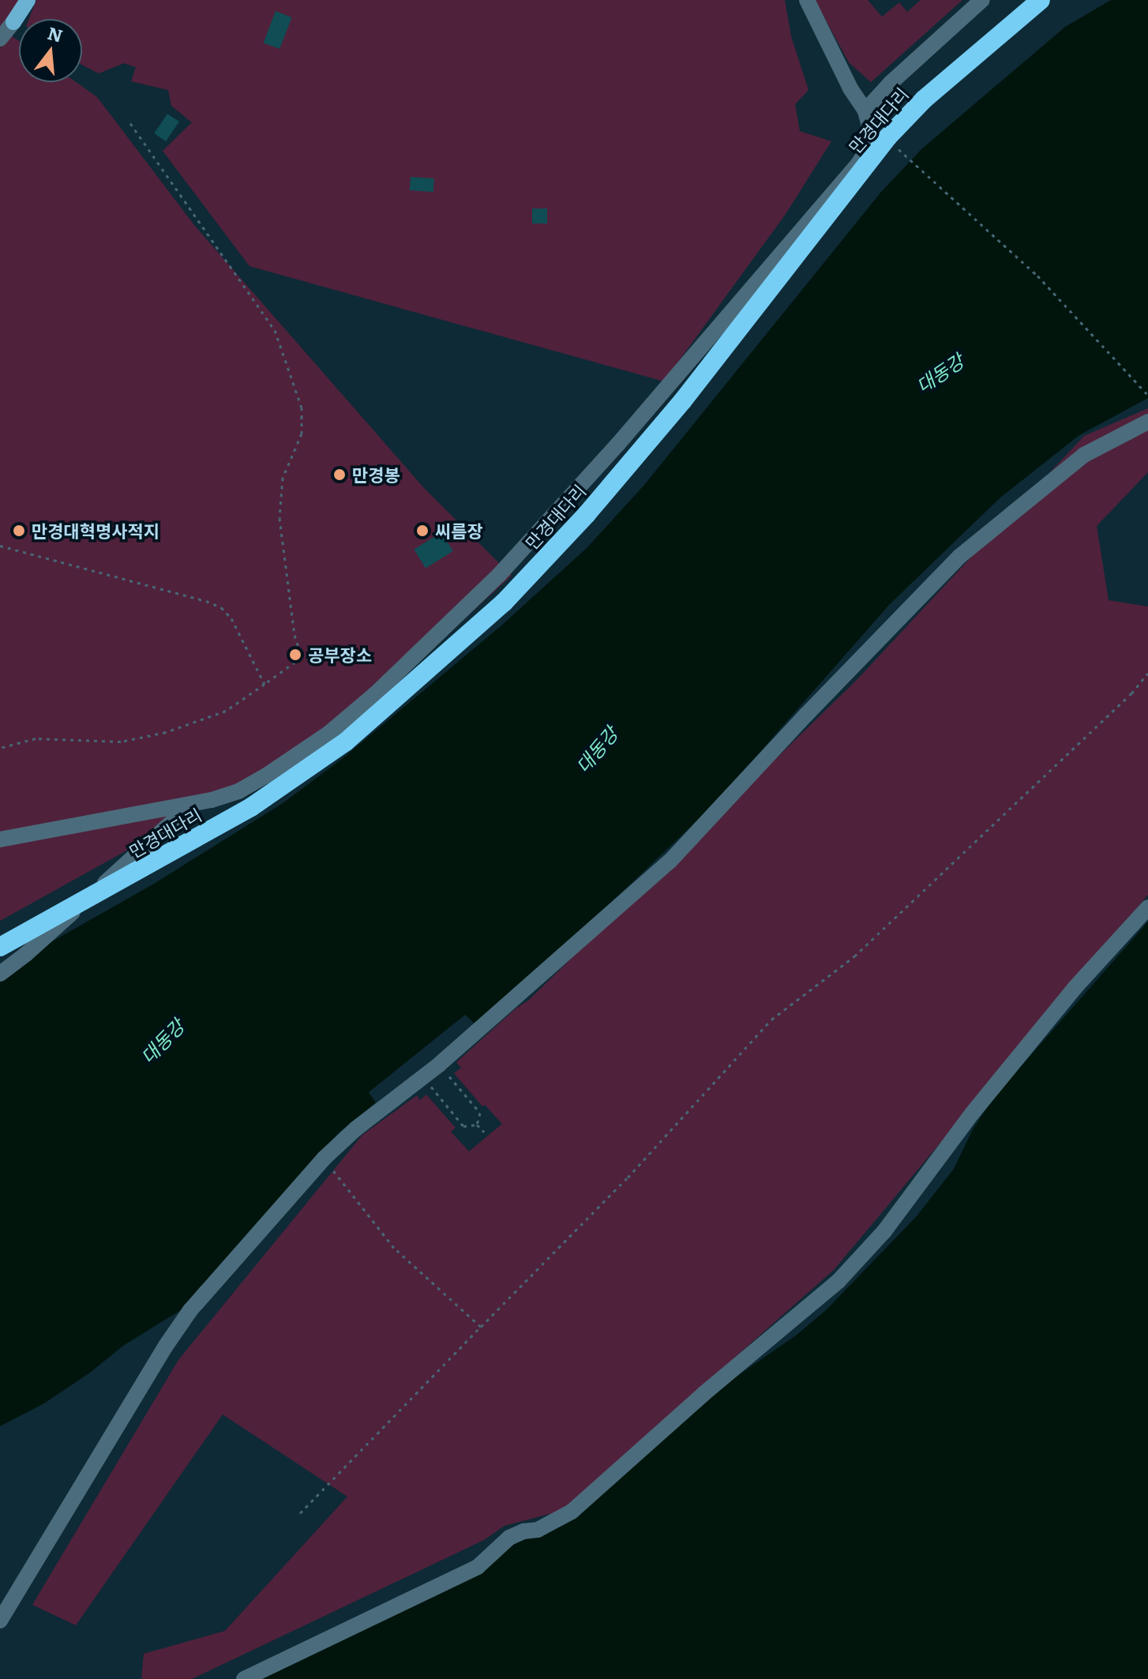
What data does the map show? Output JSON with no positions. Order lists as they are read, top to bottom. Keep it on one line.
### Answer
{"streets":{"highway":["만경대다리"]},"water":["대동강"],"places":["만경봉","만경대혁명사적지","씨름장","공부장소"],"north":"top"}
